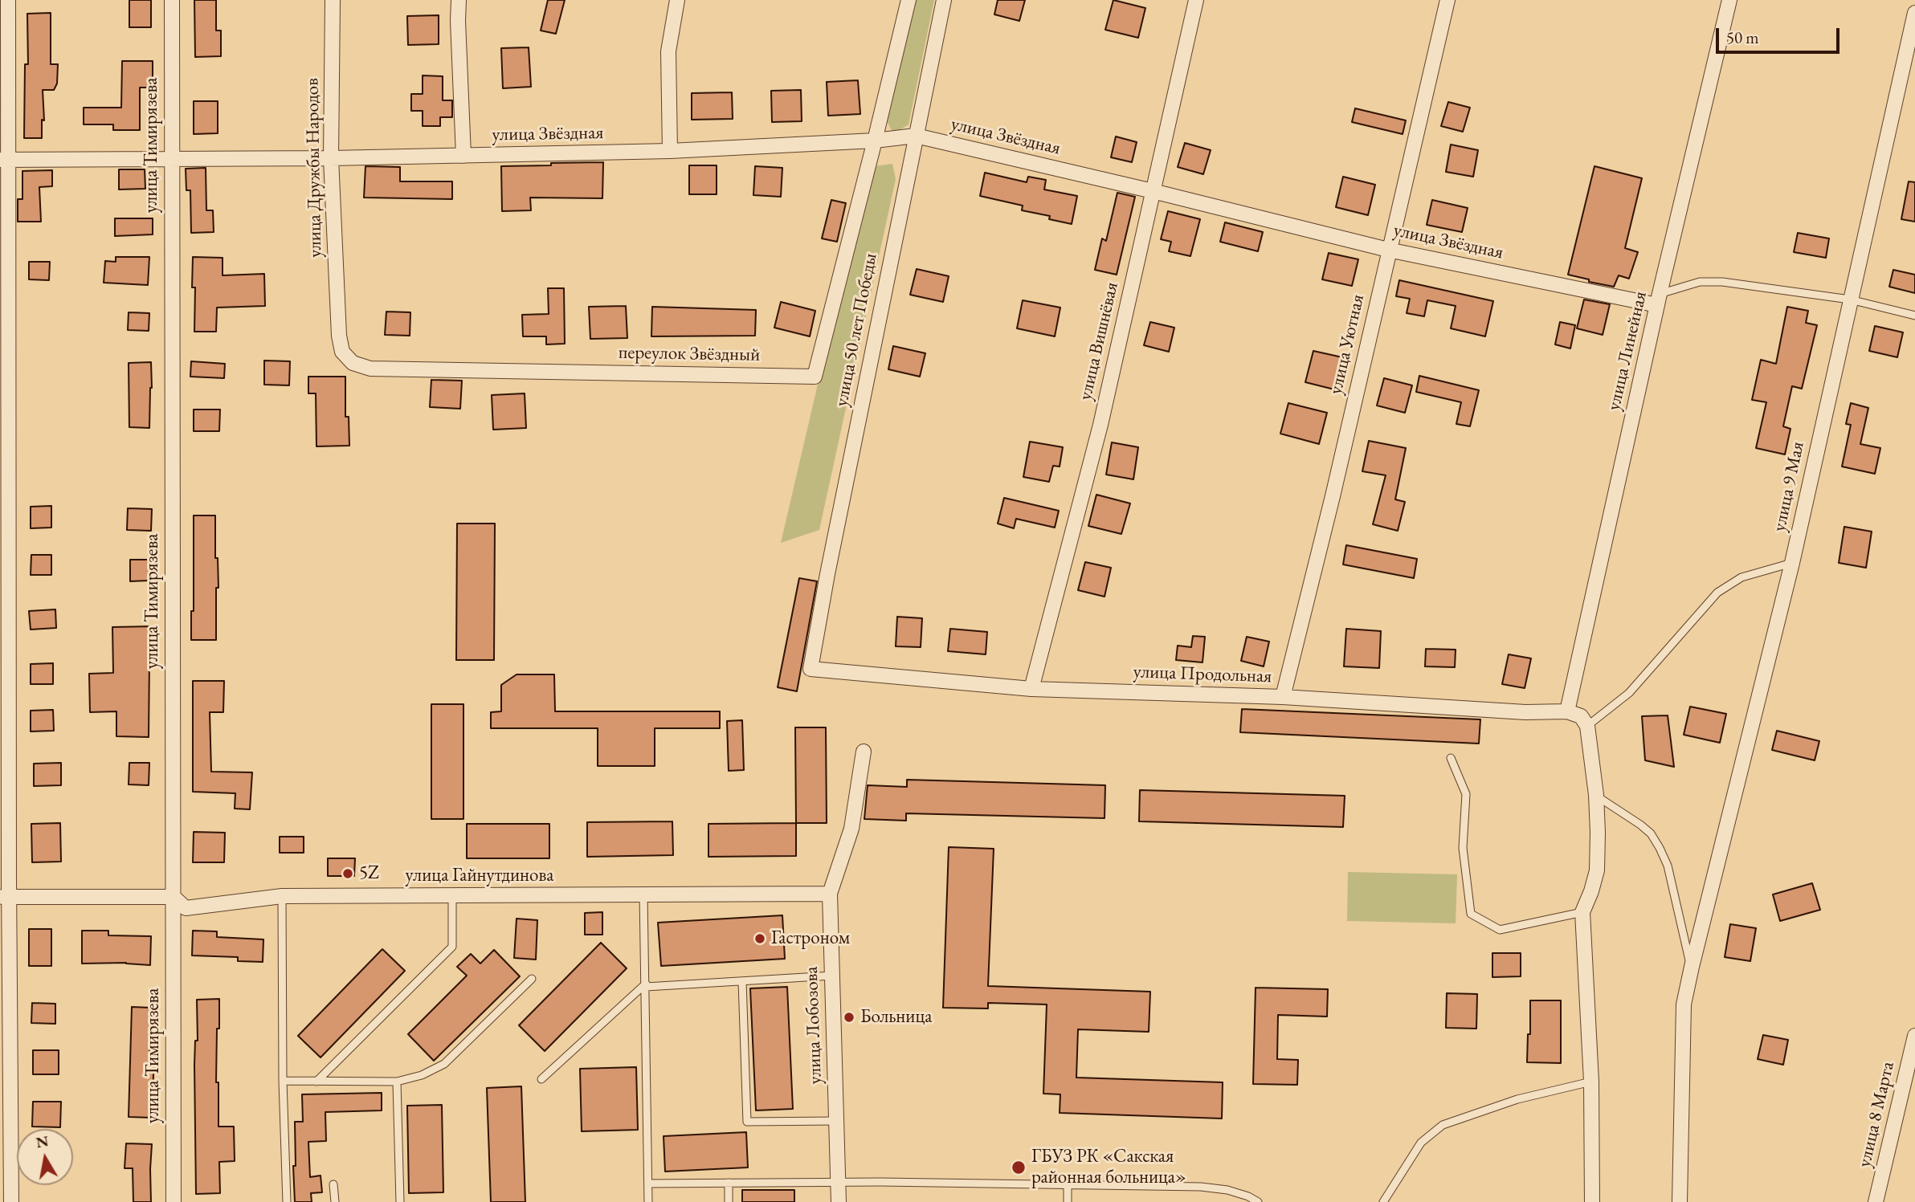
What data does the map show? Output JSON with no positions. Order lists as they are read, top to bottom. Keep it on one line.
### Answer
{"streets":{"street":["улица Звёздная","улица Тимирязева","улица Дружбы Народов","улица 50 лет Победы","улица Вишнёвая","улица Уютная","улица Линейная","переулок Звёздный","улица 9 Мая","улица Продольная","улица Гайнутдинова","улица Лобозова","улица 8 Марта"]},"crossings":[["улица Звёздная","улица Тимирязева"],["улица Звёздная","улица Дружбы Народов"],["улица Звёздная","улица 50 лет Победы"],["улица Звёздная","улица Вишнёвая"],["улица Звёздная","улица Уютная"],["улица Звёздная","улица Линейная"],["улица Звёздная","переулок Звёздный"],["улица Тимирязева","улица Гайнутдинова"],["улица Дружбы Народов","переулок Звёздный"],["улица 50 лет Победы","улица Продольная"],["улица Вишнёвая","улица Продольная"],["улица Уютная","улица Продольная"],["улица Линейная","улица Продольная"],["улица Гайнутдинова","улица Лобозова"]],"places":["5Z","Гастроном","Больница","ГБУЗ РК «Сакская районная больница»"],"scale_bar":"50 m","north":"top"}
